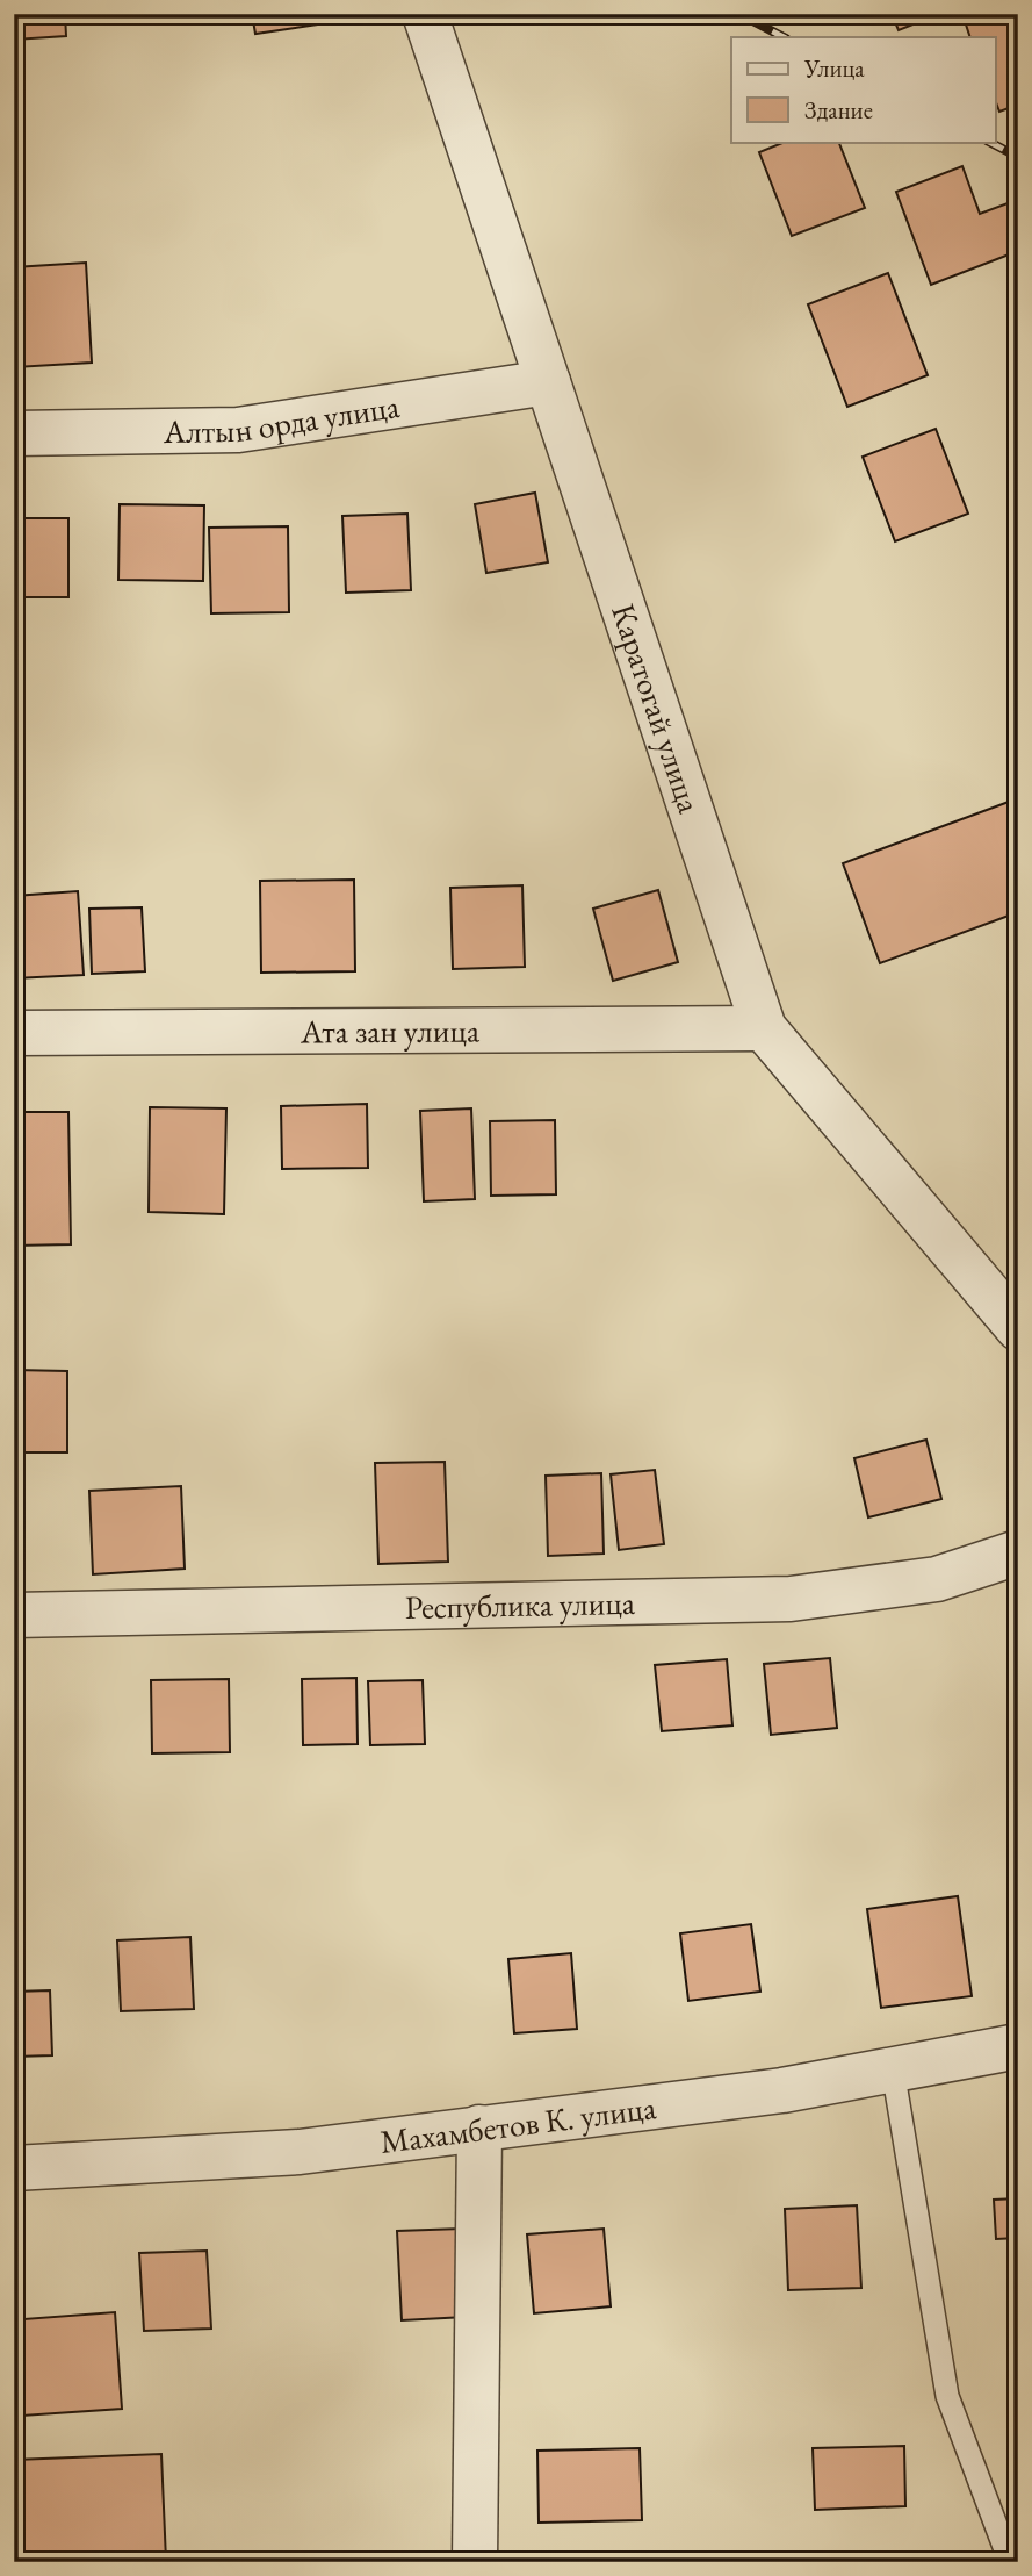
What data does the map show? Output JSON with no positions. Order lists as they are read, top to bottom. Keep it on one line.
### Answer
{"streets":{"street":["Алтын орда улица","Каратогай улица","Ата зан улица","Республика улица","Махамбетов К. улица"]},"crossings":[["Алтын орда улица","Каратогай улица"],["Каратогай улица","Ата зан улица"]],"legend":["Улица","Здание"]}
